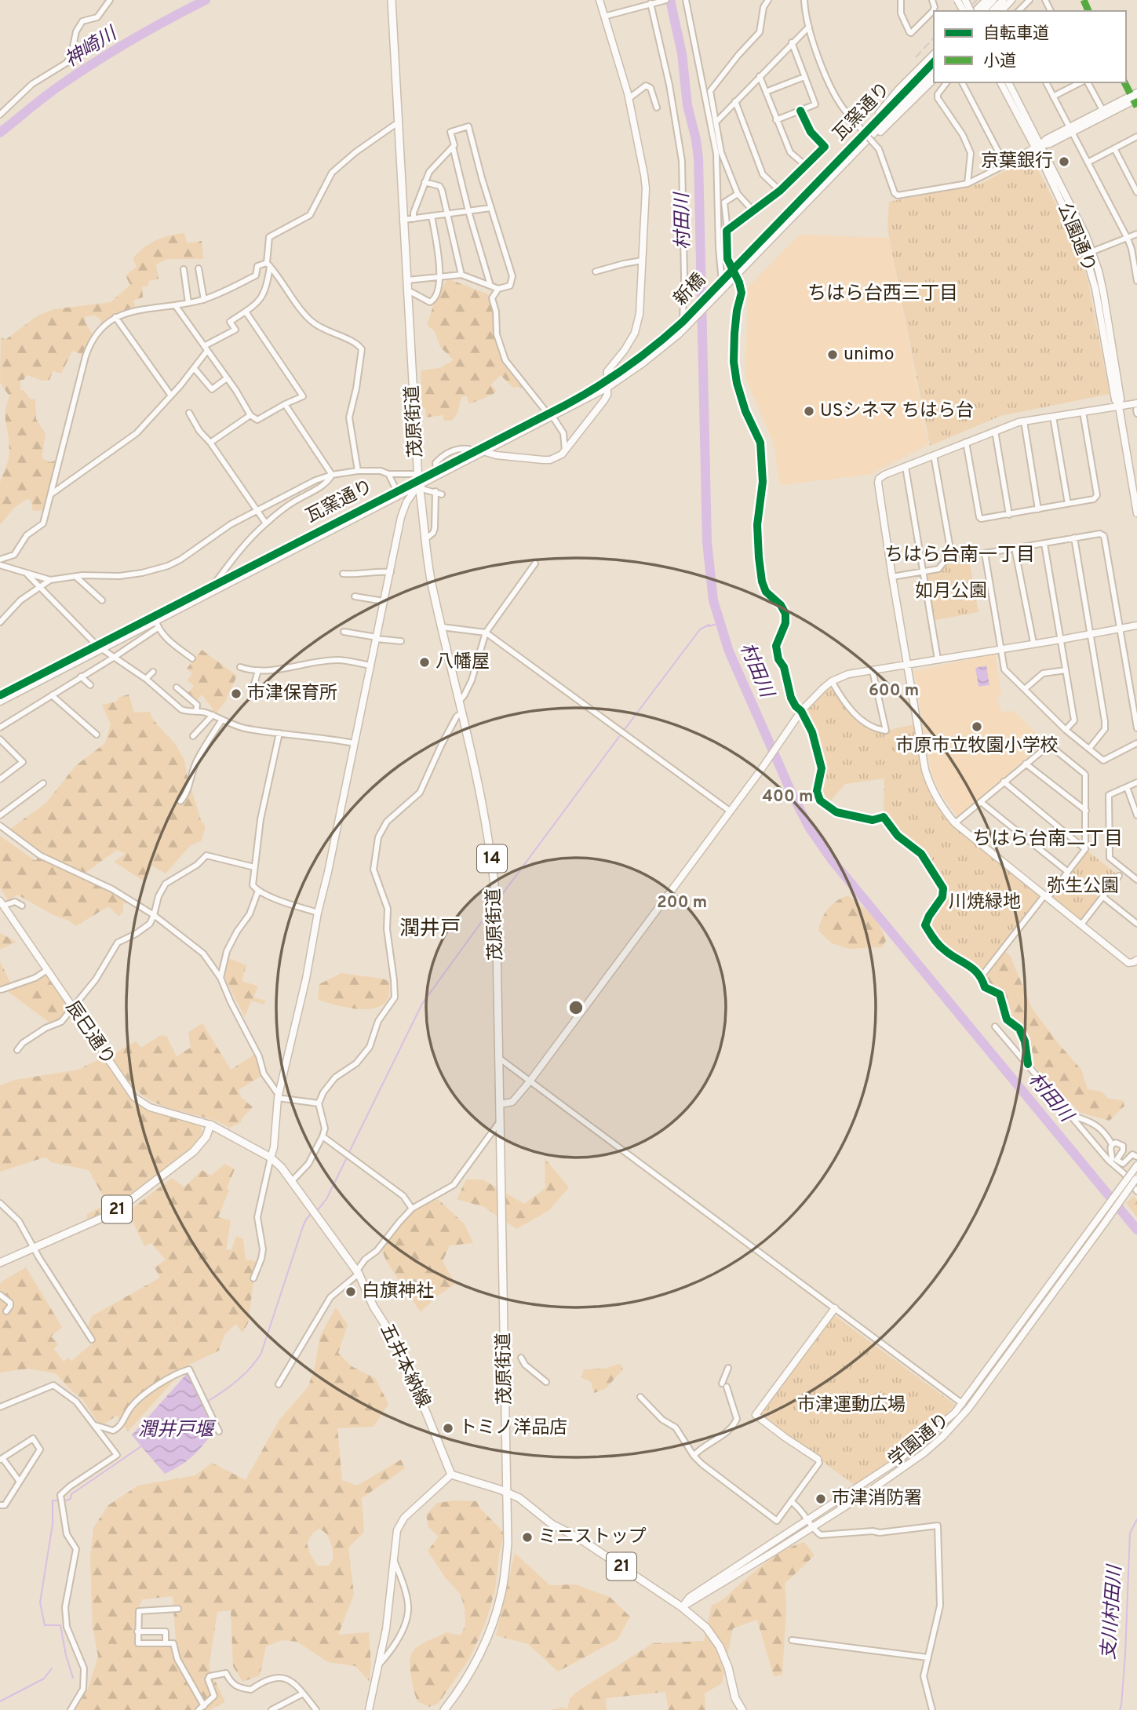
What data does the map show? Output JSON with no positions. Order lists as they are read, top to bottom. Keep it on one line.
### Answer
{"streets":{"main road":["茂原街道","14","21","五井本納線"],"street":["瓦窯通り","公園通り","新橋","辰巳通り","学園通り"]},"crossings":[["瓦窯通り","新橋"],["瓦窯通り","茂原街道"],["茂原街道","21"],["辰巳通り","21"],["辰巳通り","五井本納線"],["21","五井本納線"],["21","学園通り"]],"districts":["ちはら台西三丁目","ちはら台南一丁目","ちはら台南二丁目","潤井戸"],"water":["神崎川","村田川","潤井戸堰","支川村田川"],"parks":["如月公園","弥生公園","川焼緑地","市津運動広場"],"places":["京葉銀行","unimo","USシネマ ちはら台","八幡屋","市津保育所","市原市立牧園小学校","白旗神社","トミノ洋品店","市津消防署","ミニストップ"],"legend":["自転車道","小道"],"rings":["600 m","400 m","200 m"]}
